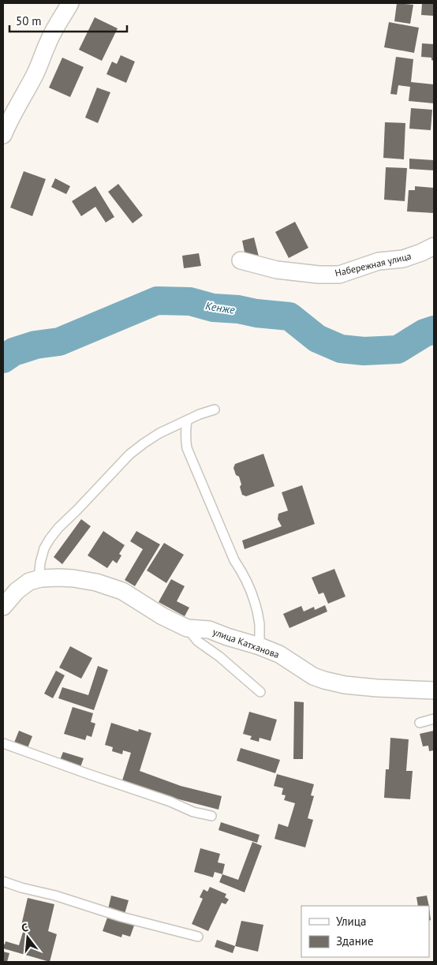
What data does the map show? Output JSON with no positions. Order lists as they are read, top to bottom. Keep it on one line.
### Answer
{"streets":{"street":["Набережная улица","улица Катханова"]},"water":["Кенже"],"legend":["Улица","Здание"],"scale_bar":"50 m","north":"top"}
